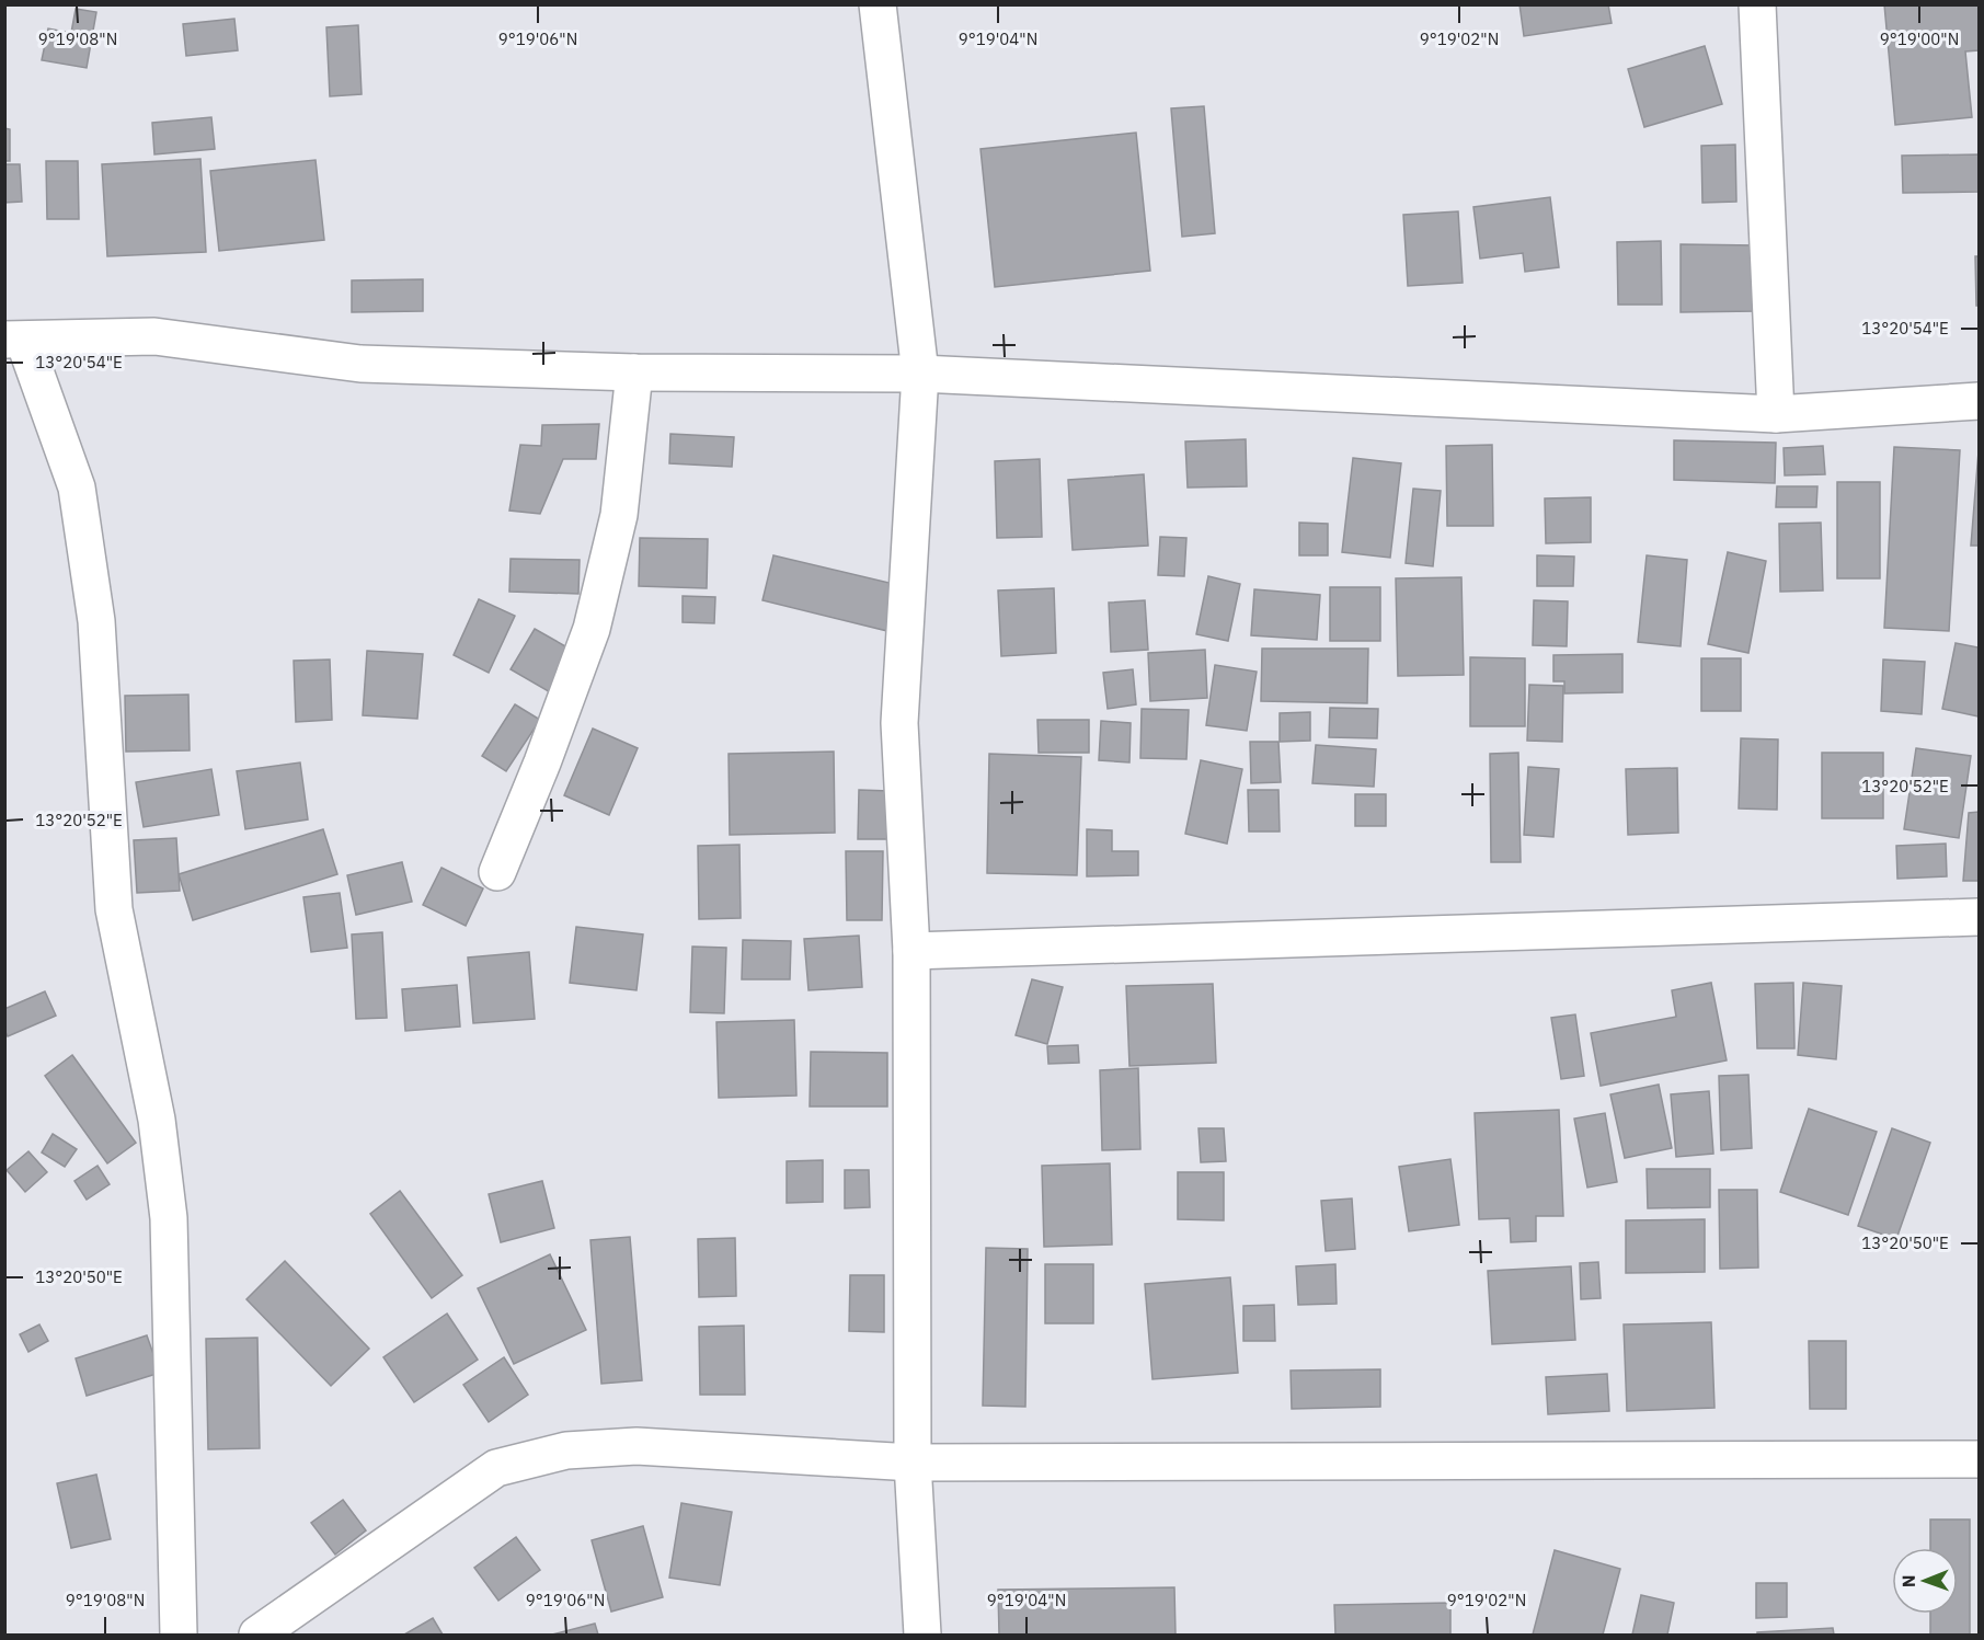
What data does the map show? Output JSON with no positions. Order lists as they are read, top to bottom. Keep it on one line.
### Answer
{"north":"left","coordinates":["9°19'08\"N","9°19'06\"N","9°19'04\"N","9°19'02\"N","9°19'00\"N","13°20'54\"E","13°20'52\"E","13°20'50\"E"]}
